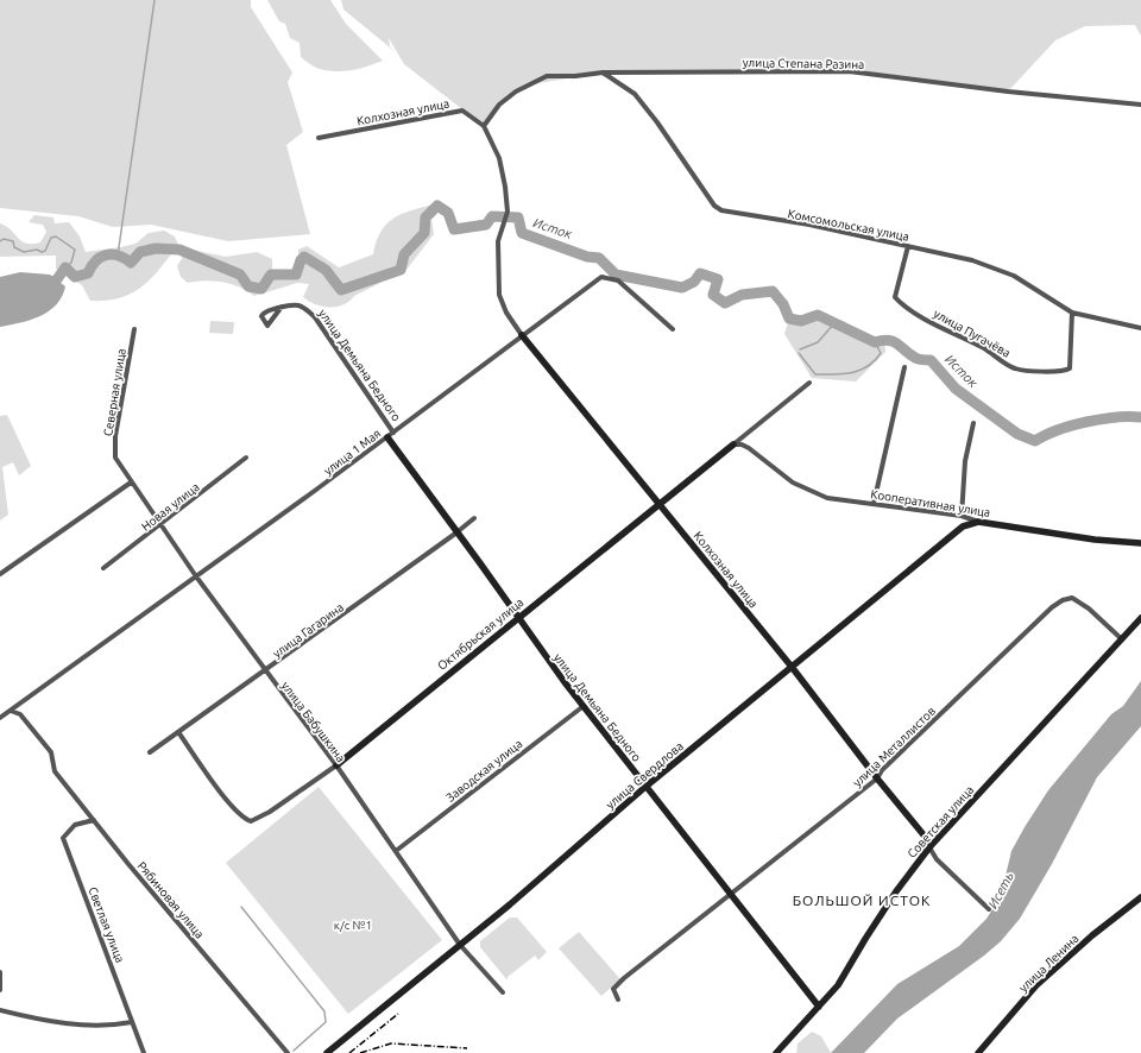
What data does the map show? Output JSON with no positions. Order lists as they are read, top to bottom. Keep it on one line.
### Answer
{"streets":{"street":["улица Степана Разина","Колхозная улица","Комсомольская улица","улица Пугачёва","улица Демьяна Бедного","Северная улица","улица 1 Мая","Кооперативная улица","Новая улица","улица Гагарина","Октябрьская улица","улица Бабушкина","улица Металлистов","Заводская улица","улица Свердлова","Советская улица","Рябиновая улица","Светлая улица","улица Ленина"]},"crossings":[["улица Степана Разина","Колхозная улица"],["улица Степана Разина","Комсомольская улица"],["Колхозная улица","улица 1 Мая"],["Колхозная улица","Октябрьская улица"],["Колхозная улица","улица Металлистов"],["Колхозная улица","улица Свердлова"],["Колхозная улица","Советская улица"],["Комсомольская улица","улица Пугачёва"],["улица Демьяна Бедного","улица 1 Мая"],["улица Демьяна Бедного","улица Гагарина"],["улица Демьяна Бедного","Октябрьская улица"],["улица Демьяна Бедного","улица Металлистов"],["улица Демьяна Бедного","Заводская улица"],["улица Демьяна Бедного","улица Свердлова"],["улица Демьяна Бедного","Советская улица"],["Северная улица","улица Бабушкина"],["улица 1 Мая","улица Бабушкина"],["улица 1 Мая","Рябиновая улица"],["Кооперативная улица","Октябрьская улица"],["Кооперативная улица","улица Свердлова"],["Новая улица","улица Бабушкина"],["улица Гагарина","Октябрьская улица"],["улица Гагарина","улица Бабушкина"],["Октябрьская улица","улица Бабушкина"],["улица Бабушкина","Заводская улица"],["улица Бабушкина","улица Свердлова"],["улица Металлистов","Советская улица"],["Рябиновая улица","Светлая улица"]],"districts":["БОЛЬШОЙ ИСТОК"],"water":["Исток","Исеть"],"parks":["к/с №1"]}
